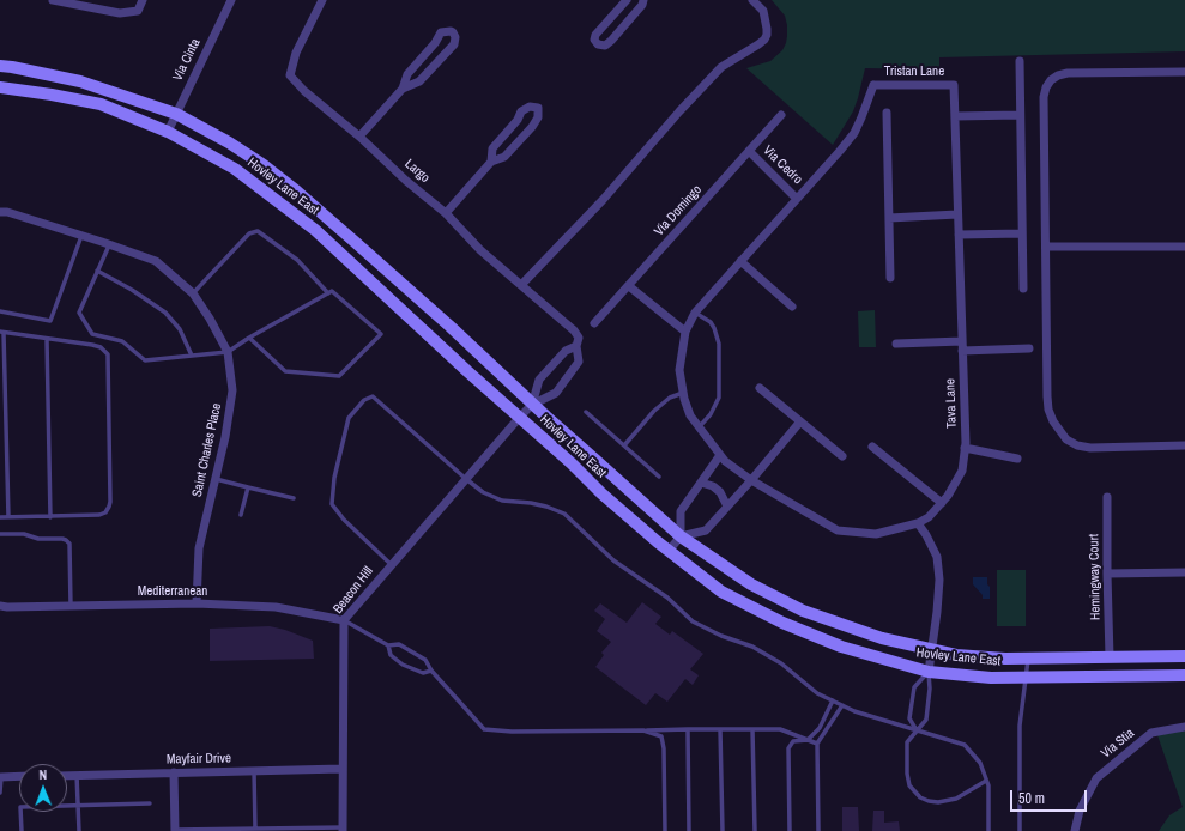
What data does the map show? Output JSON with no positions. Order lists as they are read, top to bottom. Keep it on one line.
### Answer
{"streets":{"main road":["Hovley Lane East"],"street":["Via Cinta","Tristan Lane","Via Cedro","Largo","Via Domingo","Tava Lane","Saint Charles Place","Hemingway Court","Beacon Hill","Mediterranean","Via Stia","Mayfair Drive"]},"crossings":[["Via Cinta","Hovley Lane East"],["Tristan Lane","Tava Lane"],["Via Cedro","Via Domingo"],["Via Cedro","Tava Lane"],["Hovley Lane East","Hemingway Court"],["Hovley Lane East","Beacon Hill"],["Saint Charles Place","Mediterranean"],["Beacon Hill","Mediterranean"],["Beacon Hill","Mayfair Drive"]],"scale_bar":"50 m","north":"top"}
